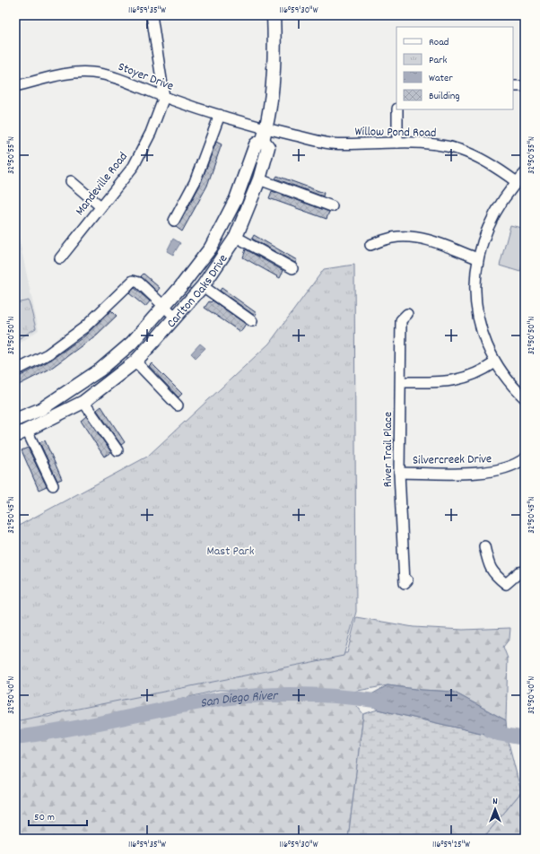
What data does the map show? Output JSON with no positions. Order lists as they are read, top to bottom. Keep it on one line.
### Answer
{"streets":{"main road":["Carlton Oaks Drive"],"street":["Stoyer Drive","Willow Pond Road","Mandeville Road","River Trail Place","Silvercreek Drive"]},"crossings":[["Stoyer Drive","Willow Pond Road"],["Stoyer Drive","Mandeville Road"],["Stoyer Drive","Carlton Oaks Drive"],["Willow Pond Road","Carlton Oaks Drive"],["River Trail Place","Silvercreek Drive"]],"water":["San Diego River"],"parks":["Mast Park"],"legend":["Road","Park","Water","Building"],"scale_bar":"50 m","north":"top","coordinates":["116°59'35\"W","116°59'30\"W","32°50'55\"N","32°50'50\"N","32°50'45\"N","32°50'40\"N","116°59'25\"W"]}
